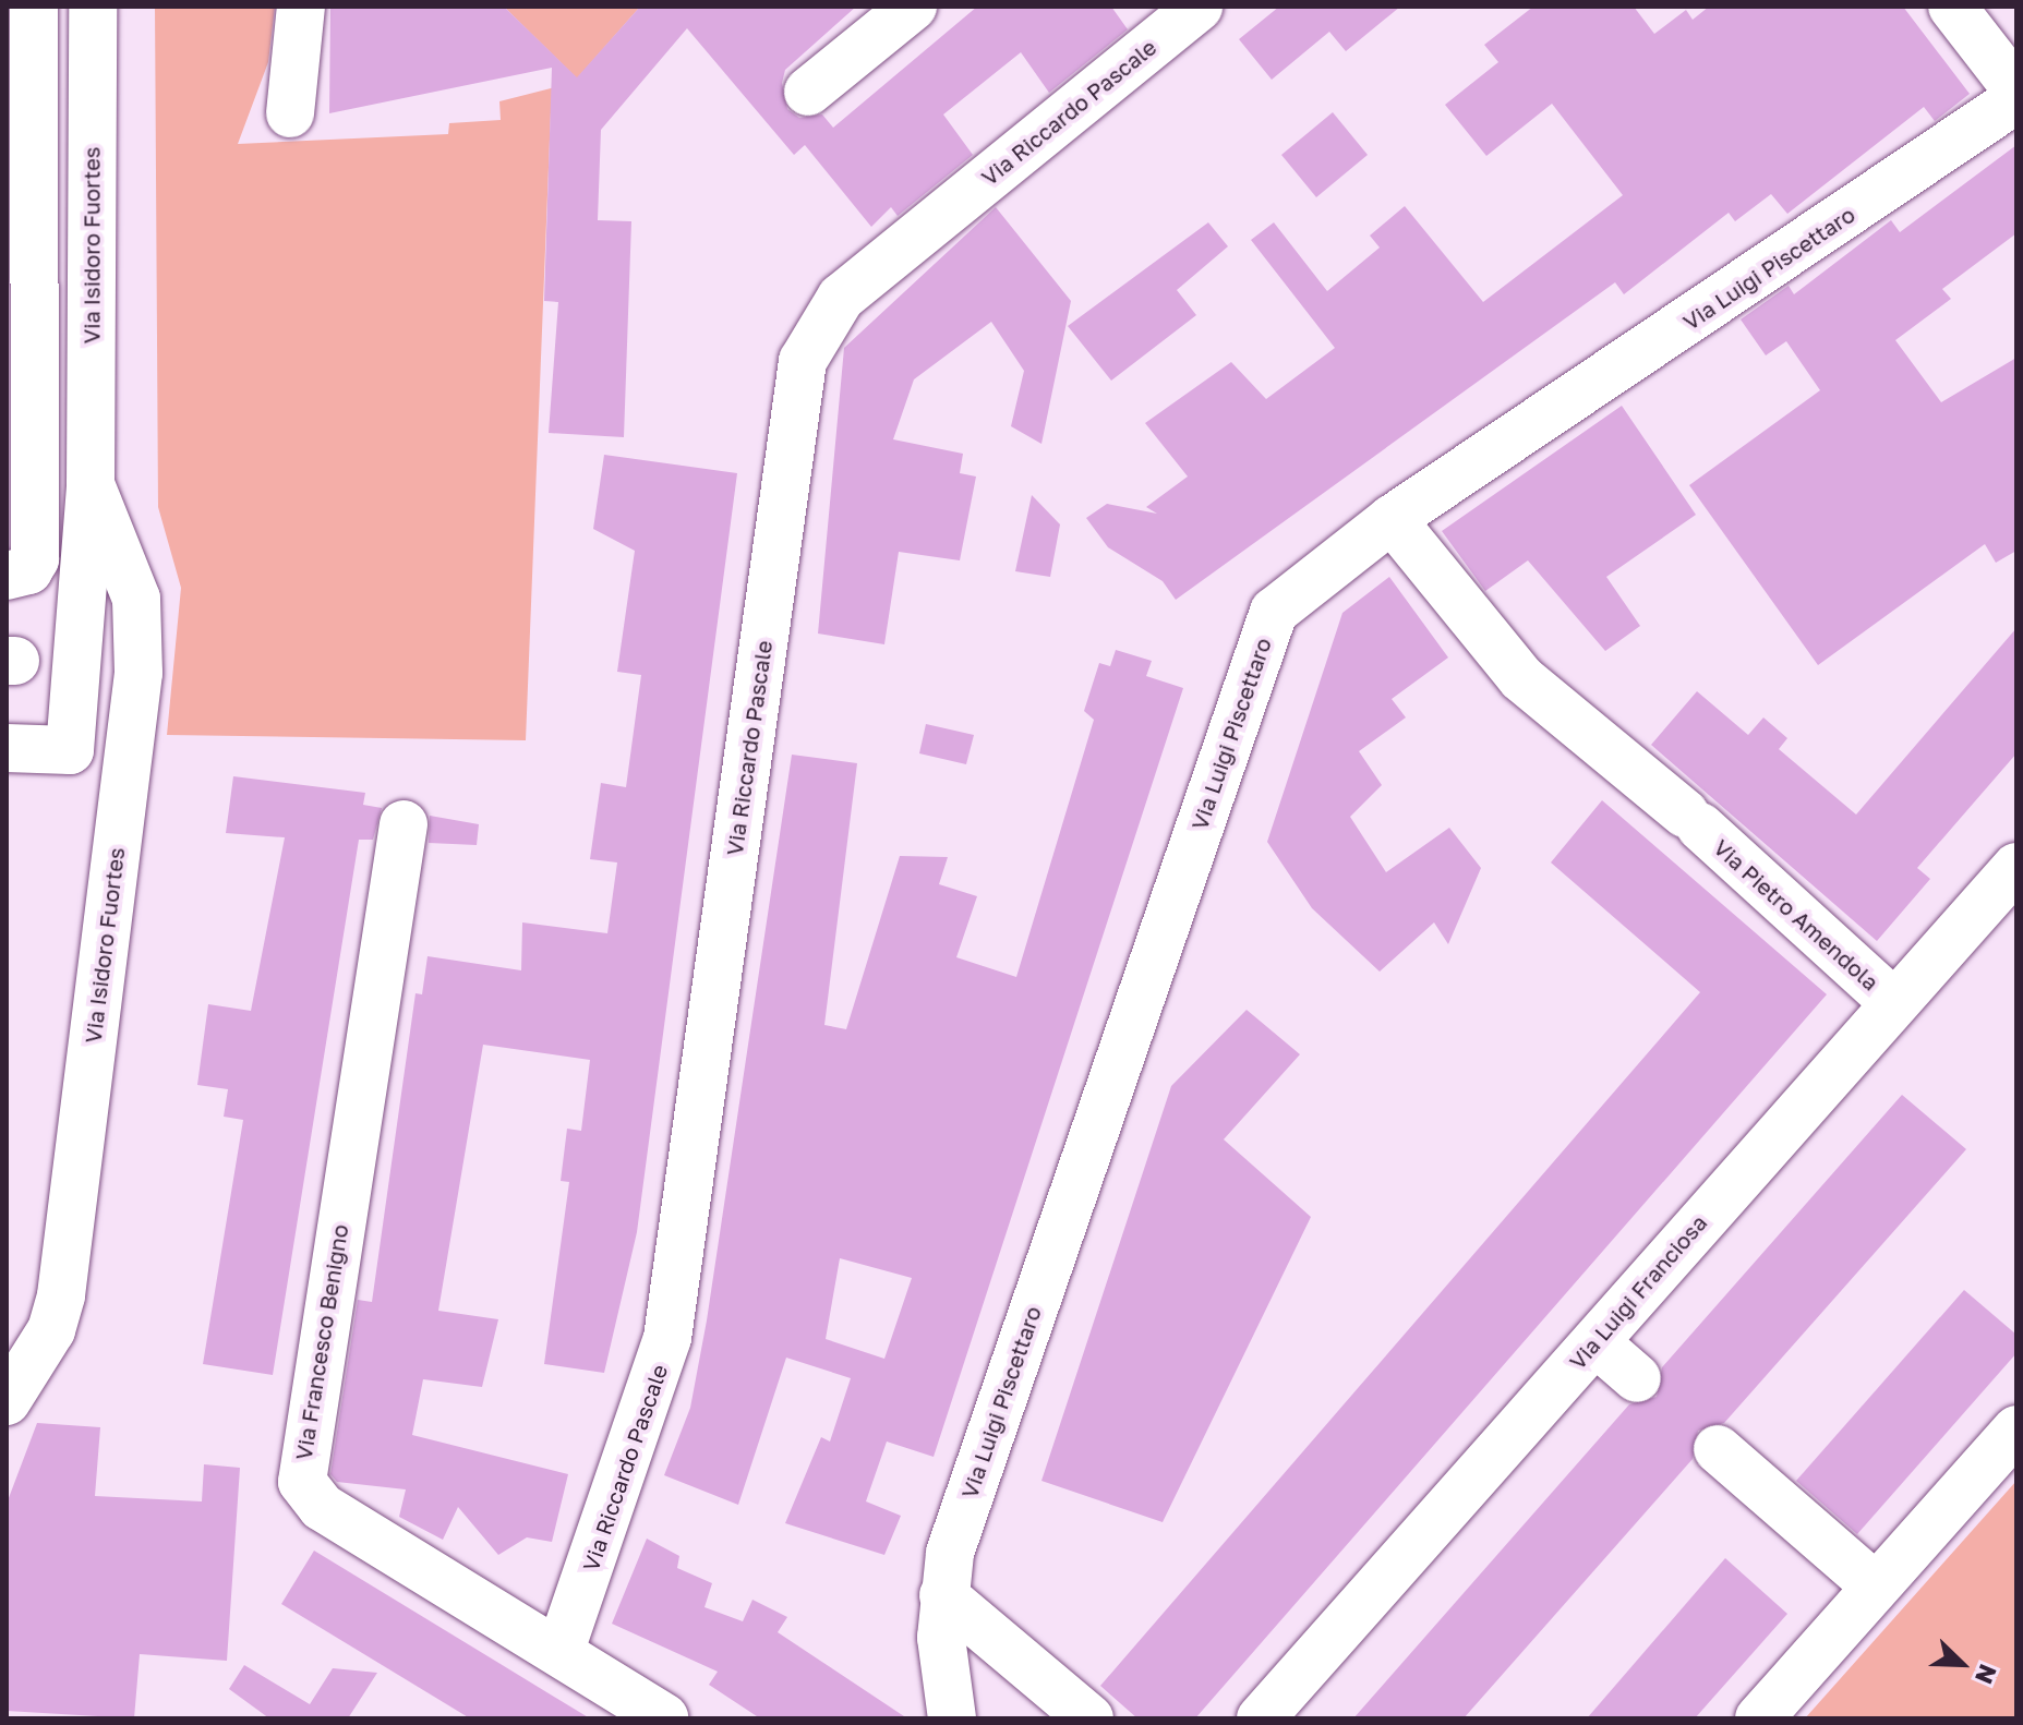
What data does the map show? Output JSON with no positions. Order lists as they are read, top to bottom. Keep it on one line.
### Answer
{"streets":{"street":["Via Riccardo Pascale","Via Isidoro Fuortes","Via Luigi Piscettaro","Via Pietro Amendola","Via Luigi Franciosa","Via Francesco Benigno"]},"crossings":[["Via Riccardo Pascale","Via Francesco Benigno"],["Via Luigi Piscettaro","Via Pietro Amendola"],["Via Pietro Amendola","Via Luigi Franciosa"]],"north":"bottom right"}
